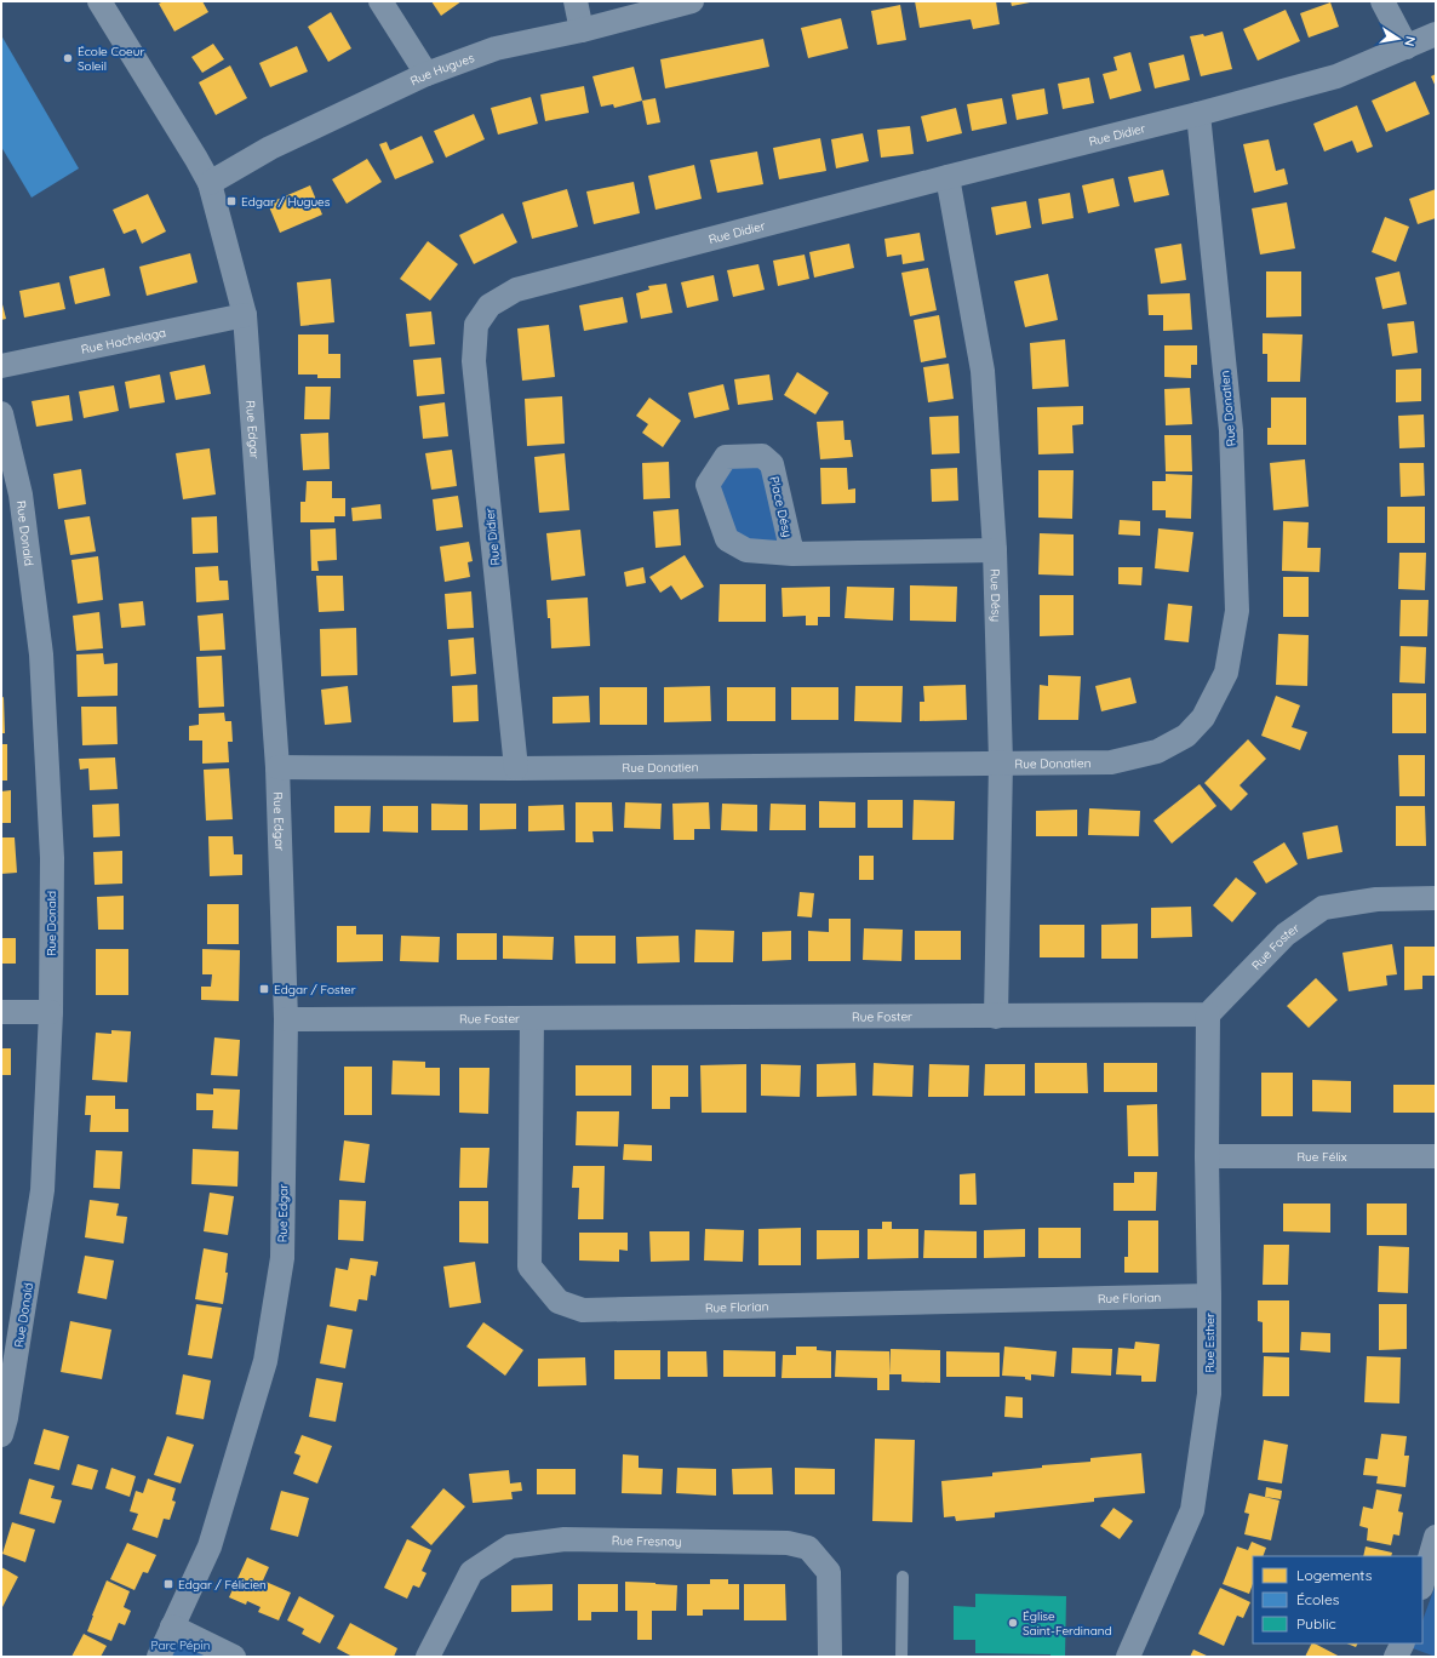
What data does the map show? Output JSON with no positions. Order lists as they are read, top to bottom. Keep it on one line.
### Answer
{"streets":{"street":["Rue Hugues","Rue Didier","Rue Hochelaga","Rue Donatien","Rue Edgar","Place Désy","Rue Donald","Rue Désy","Rue Foster","Rue Félix","Rue Florian","Rue Esther","Rue Fresnay"]},"crossings":[["Rue Hugues","Rue Edgar"],["Rue Didier","Rue Donatien"],["Rue Didier","Rue Désy"],["Rue Hochelaga","Rue Edgar"],["Rue Donatien","Rue Edgar"],["Rue Donatien","Rue Désy"],["Rue Edgar","Rue Foster"],["Place Désy","Rue Désy"],["Rue Désy","Rue Foster"],["Rue Foster","Rue Florian"],["Rue Foster","Rue Esther"],["Rue Félix","Rue Esther"],["Rue Florian","Rue Esther"]],"parks":["Parc Pépin"],"places":{"other":["École Coeur Soleil","Église Saint-Ferdinand"],"transit":["Edgar / Hugues","Edgar / Foster","Edgar / Félicien"]},"legend":["Logements","Écoles","Public"],"north":"right"}
